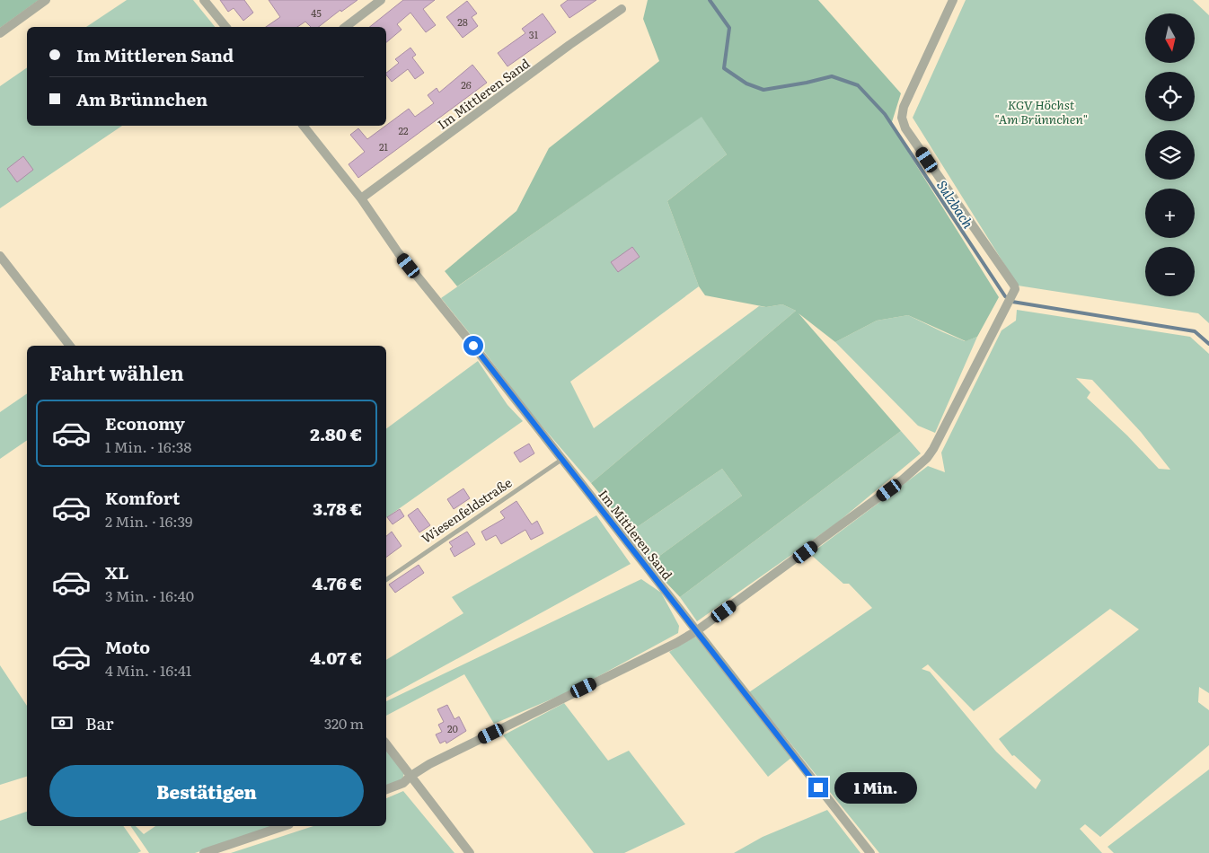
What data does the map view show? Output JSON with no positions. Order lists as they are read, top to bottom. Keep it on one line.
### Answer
{"streets":{"street":["Im Mittleren Sand"],"lane":["Wiesenfeldstraße"]},"crossings":[["Im Mittleren Sand","Wiesenfeldstraße"]],"water":["Sulzbach"],"parks":["KGV Höchst \"Am Brünnchen\""],"house_numbers":["45","28","31","26","22","21","20"],"north":"bottom","page":{"map_buttons":["+","−"],"banner":["Im Mittleren Sand","Am Brünnchen"],"heading":"Fahrt wählen","list":[{"name":"Economy","note":"1 Min. · 16:38","value":"2.80 €"},{"name":"Komfort","note":"2 Min. · 16:39","value":"3.78 €"},{"name":"XL","note":"3 Min. · 16:40","value":"4.76 €"},{"name":"Moto","note":"4 Min. · 16:41","value":"4.07 €"}],"pay":["Bar","320 m"],"buttons":"Bestätigen","bubble":"1 Min."}}
